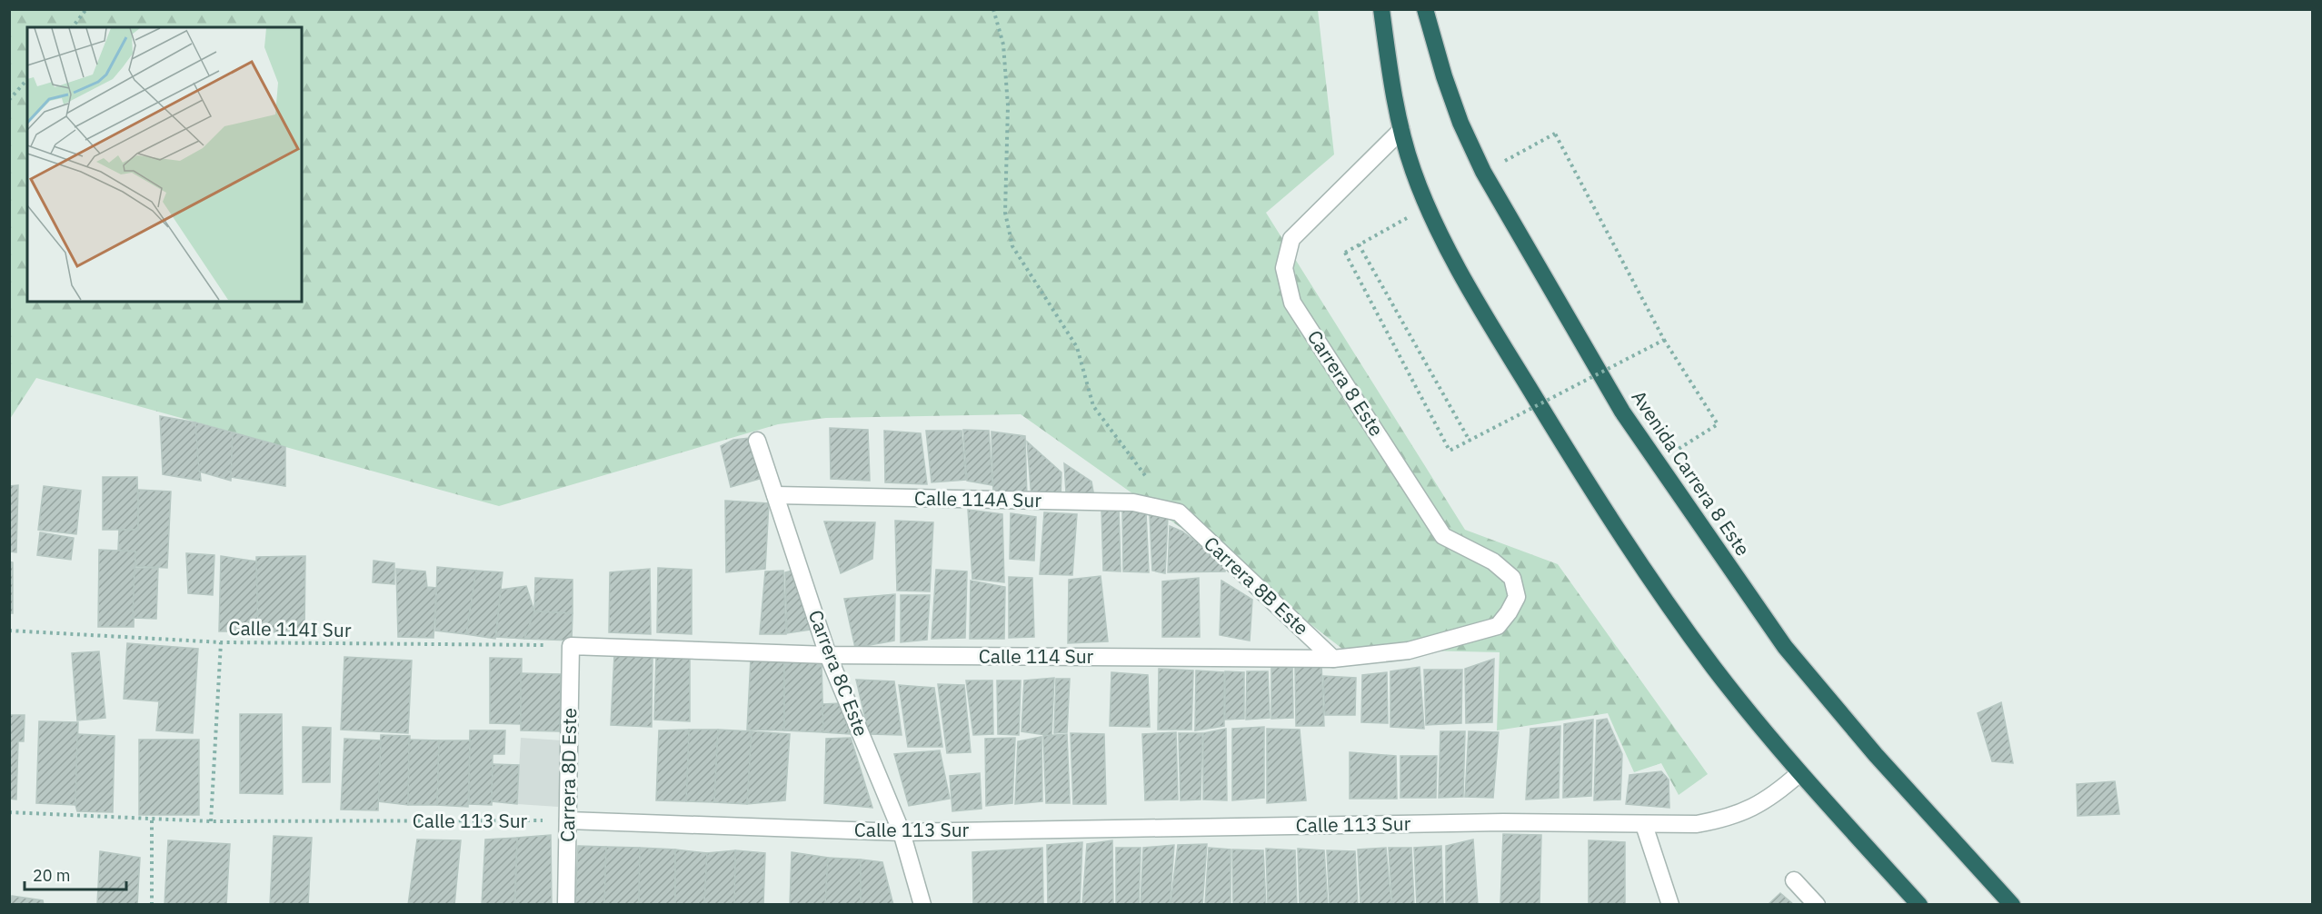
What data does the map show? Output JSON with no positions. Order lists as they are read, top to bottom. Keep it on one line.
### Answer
{"streets":{"highway":["Avenida Carrera 8 Este"],"street":["Carrera 8 Este","Calle 114A Sur","Carrera 8B Este","Calle 114 Sur","Carrera 8C Este","Carrera 8D Este","Calle 113 Sur"],"path":["Calle 114I Sur"]},"crossings":[["Carrera 8 Este","Calle 114 Sur"],["Calle 114A Sur","Carrera 8B Este"],["Calle 114A Sur","Carrera 8C Este"],["Carrera 8B Este","Calle 114 Sur"],["Calle 114I Sur","Calle 114 Sur"],["Calle 114I Sur","Carrera 8D Este"],["Calle 114 Sur","Carrera 8C Este"],["Calle 114 Sur","Carrera 8D Este"],["Carrera 8C Este","Calle 113 Sur"],["Carrera 8D Este","Calle 113 Sur"]],"scale_bar":"20 m"}
